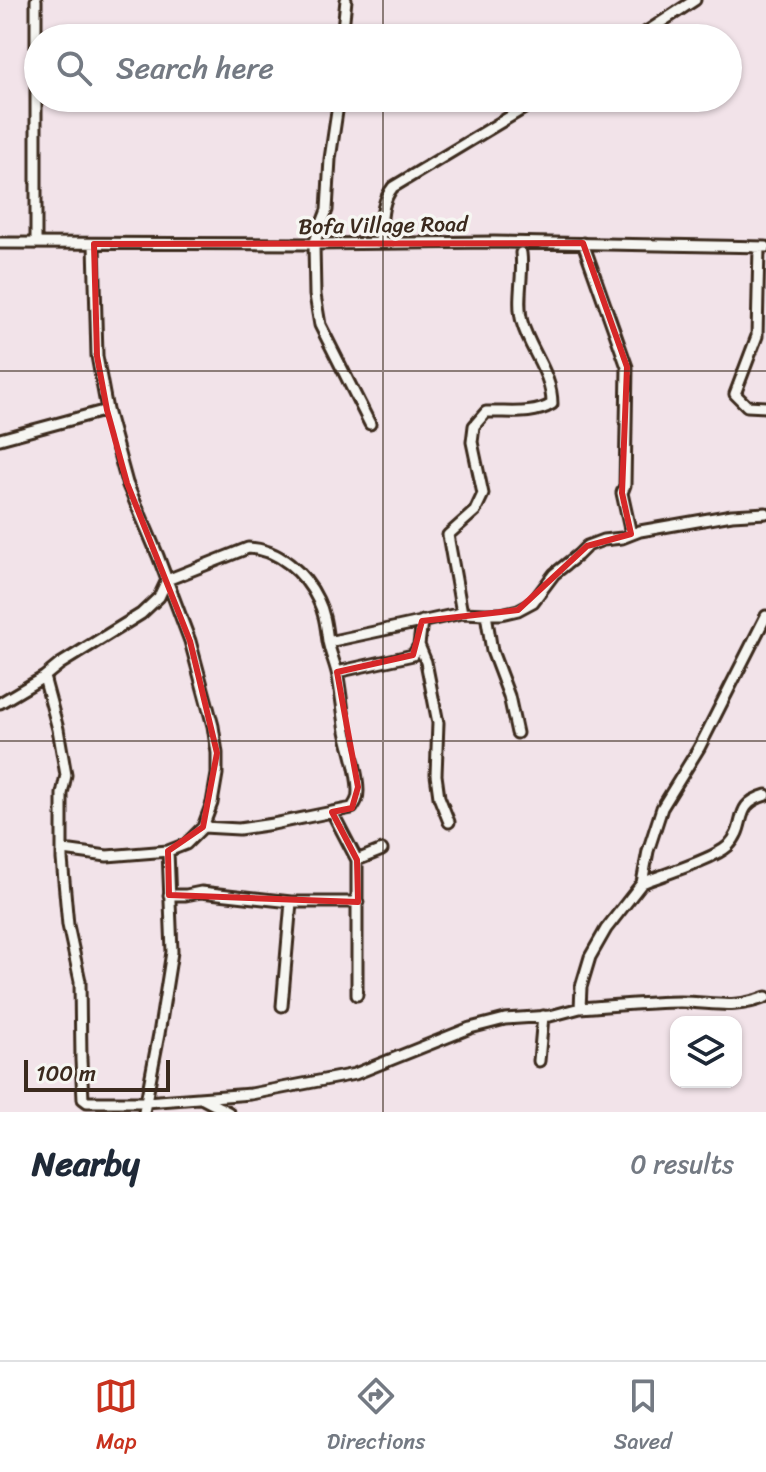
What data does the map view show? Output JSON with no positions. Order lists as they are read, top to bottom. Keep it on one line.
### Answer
{"streets":{"street":["Bofa Village Road"]},"scale_bar":"100 m","page":{"search":"Search here","scale":"100 m","heading":["Nearby","0 results"],"nav":["Map","Directions","Saved"]}}
